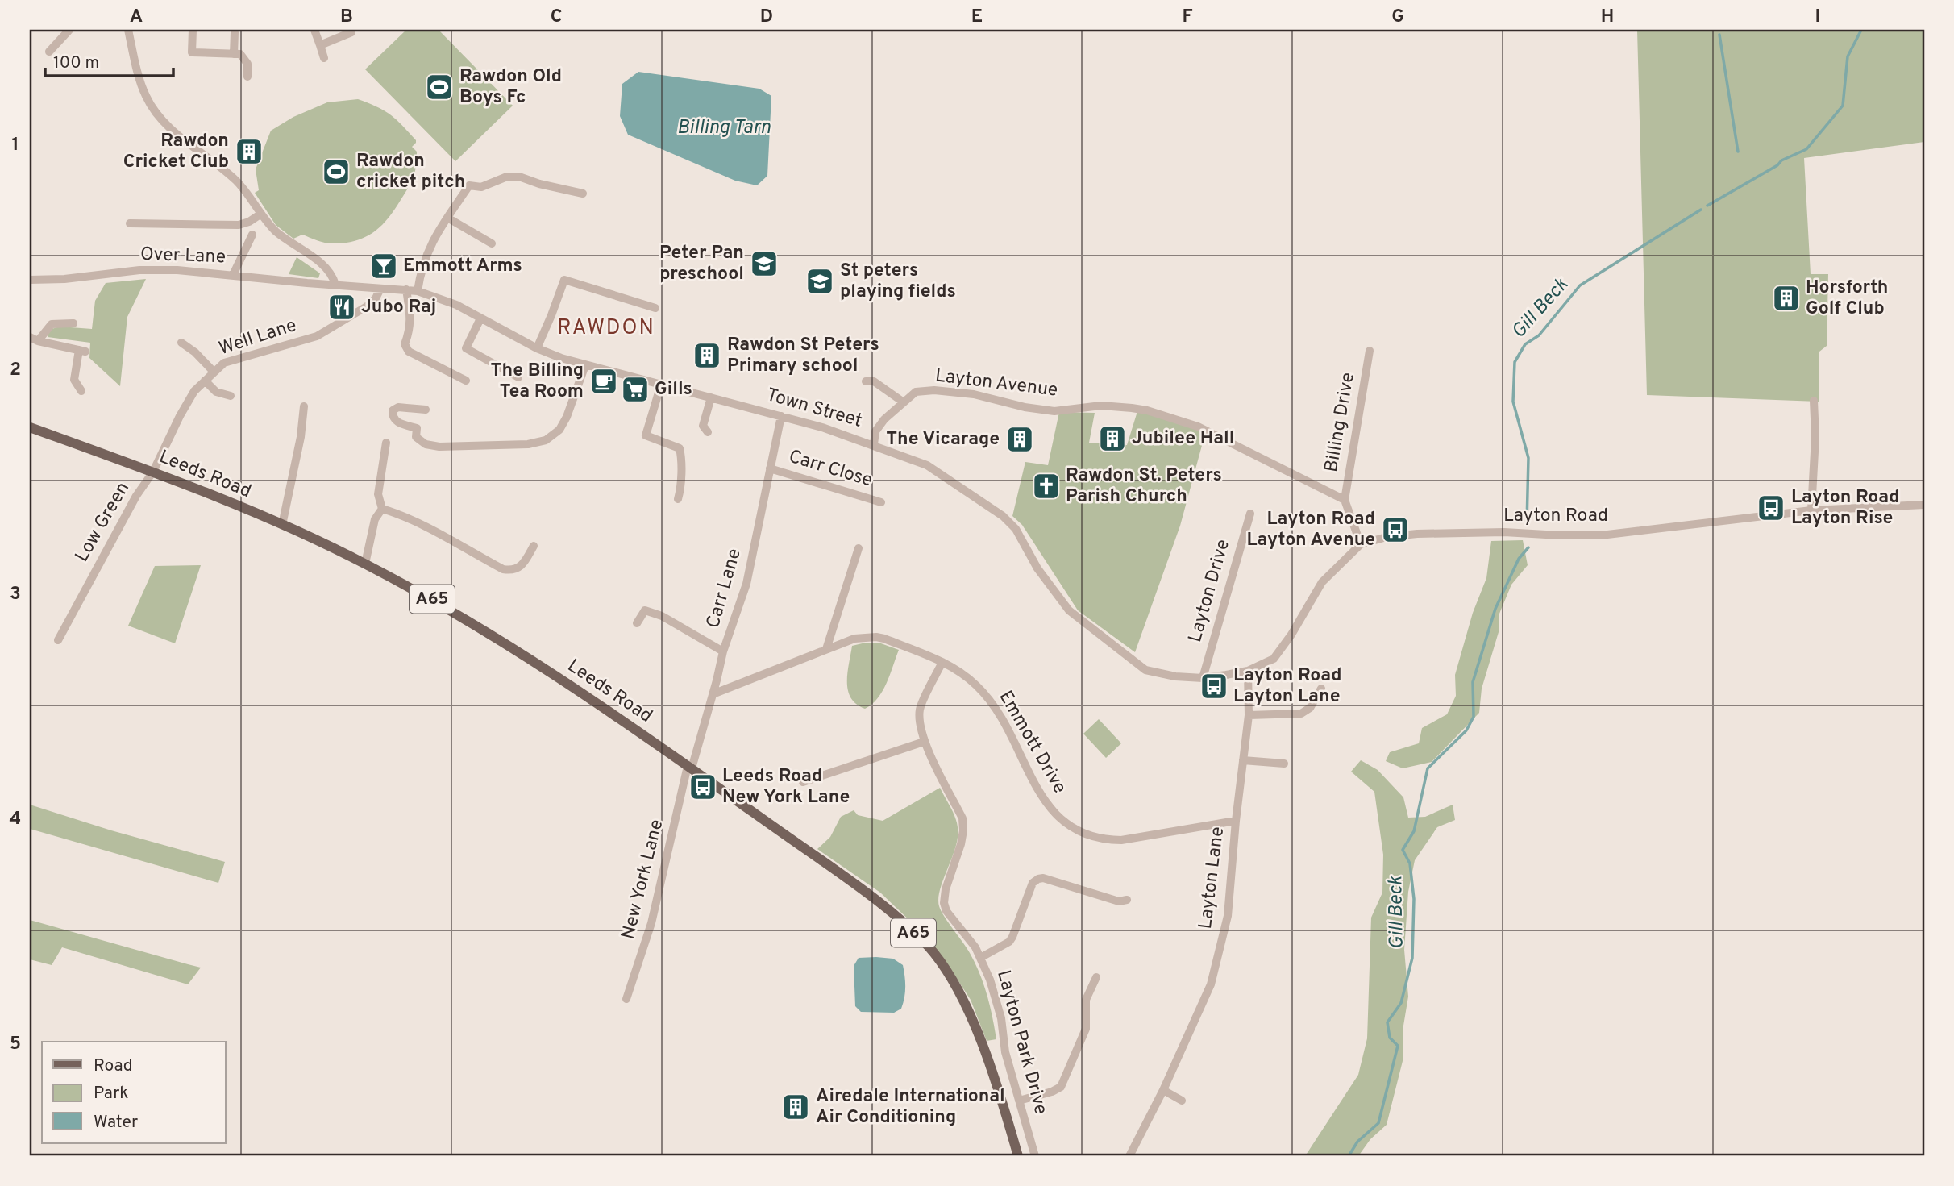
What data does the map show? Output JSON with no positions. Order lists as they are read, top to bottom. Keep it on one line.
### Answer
{"streets":{"main road":["Leeds Road","A65"],"street":["Over Lane","Well Lane","Layton Avenue","Town Street","Billing Drive","Carr Close","Layton Road","Low Green","Carr Lane","Layton Drive","Emmott Drive","Layton Lane","New York Lane","Layton Park Drive"]},"crossings":[["Over Lane","Town Street"],["Well Lane","Town Street"],["Well Lane","Leeds Road"],["Well Lane","Low Green"],["Layton Avenue","Town Street"],["Layton Avenue","Billing Drive"],["Town Street","Layton Road"],["Town Street","Carr Lane"],["Town Street","Layton Drive"],["Town Street","Layton Lane"],["Carr Close","Carr Lane"],["Leeds Road","Low Green"],["Leeds Road","Carr Lane"],["Leeds Road","New York Lane"],["Layton Road","Layton Lane"],["Carr Lane","Emmott Drive"],["Carr Lane","New York Lane"],["Emmott Drive","Layton Lane"],["Emmott Drive","Layton Park Drive"]],"districts":["RAWDON"],"water":["Billing Tarn","Gill Beck"],"places":{"sports":["Rawdon Old Boys Fc","Rawdon cricket pitch"],"building":["Rawdon Cricket Club","Horsforth Golf Club","Rawdon St Peters Primary school","Jubilee Hall","The Vicarage","Airedale International Air Conditioning"],"school or university":["Peter Pan preschool","St peters playing fields"],"bar":["Emmott Arms"],"restaurant":["Jubo Raj"],"cafe":["The Billing Tea Room"],"supermarket":["Gills"],"church":["Rawdon St. Peters Parish Church"],"bus stop":["Layton Road Layton Rise","Layton Road Layton Avenue","Layton Road Layton Lane","Leeds Road New York Lane"]},"legend":["Road","Park","Water"],"scale_bar":"100 m","grid":{"columns":["A","B","C","D","E","F","G","H","I"],"rows":["1","2","3","4","5"]}}
